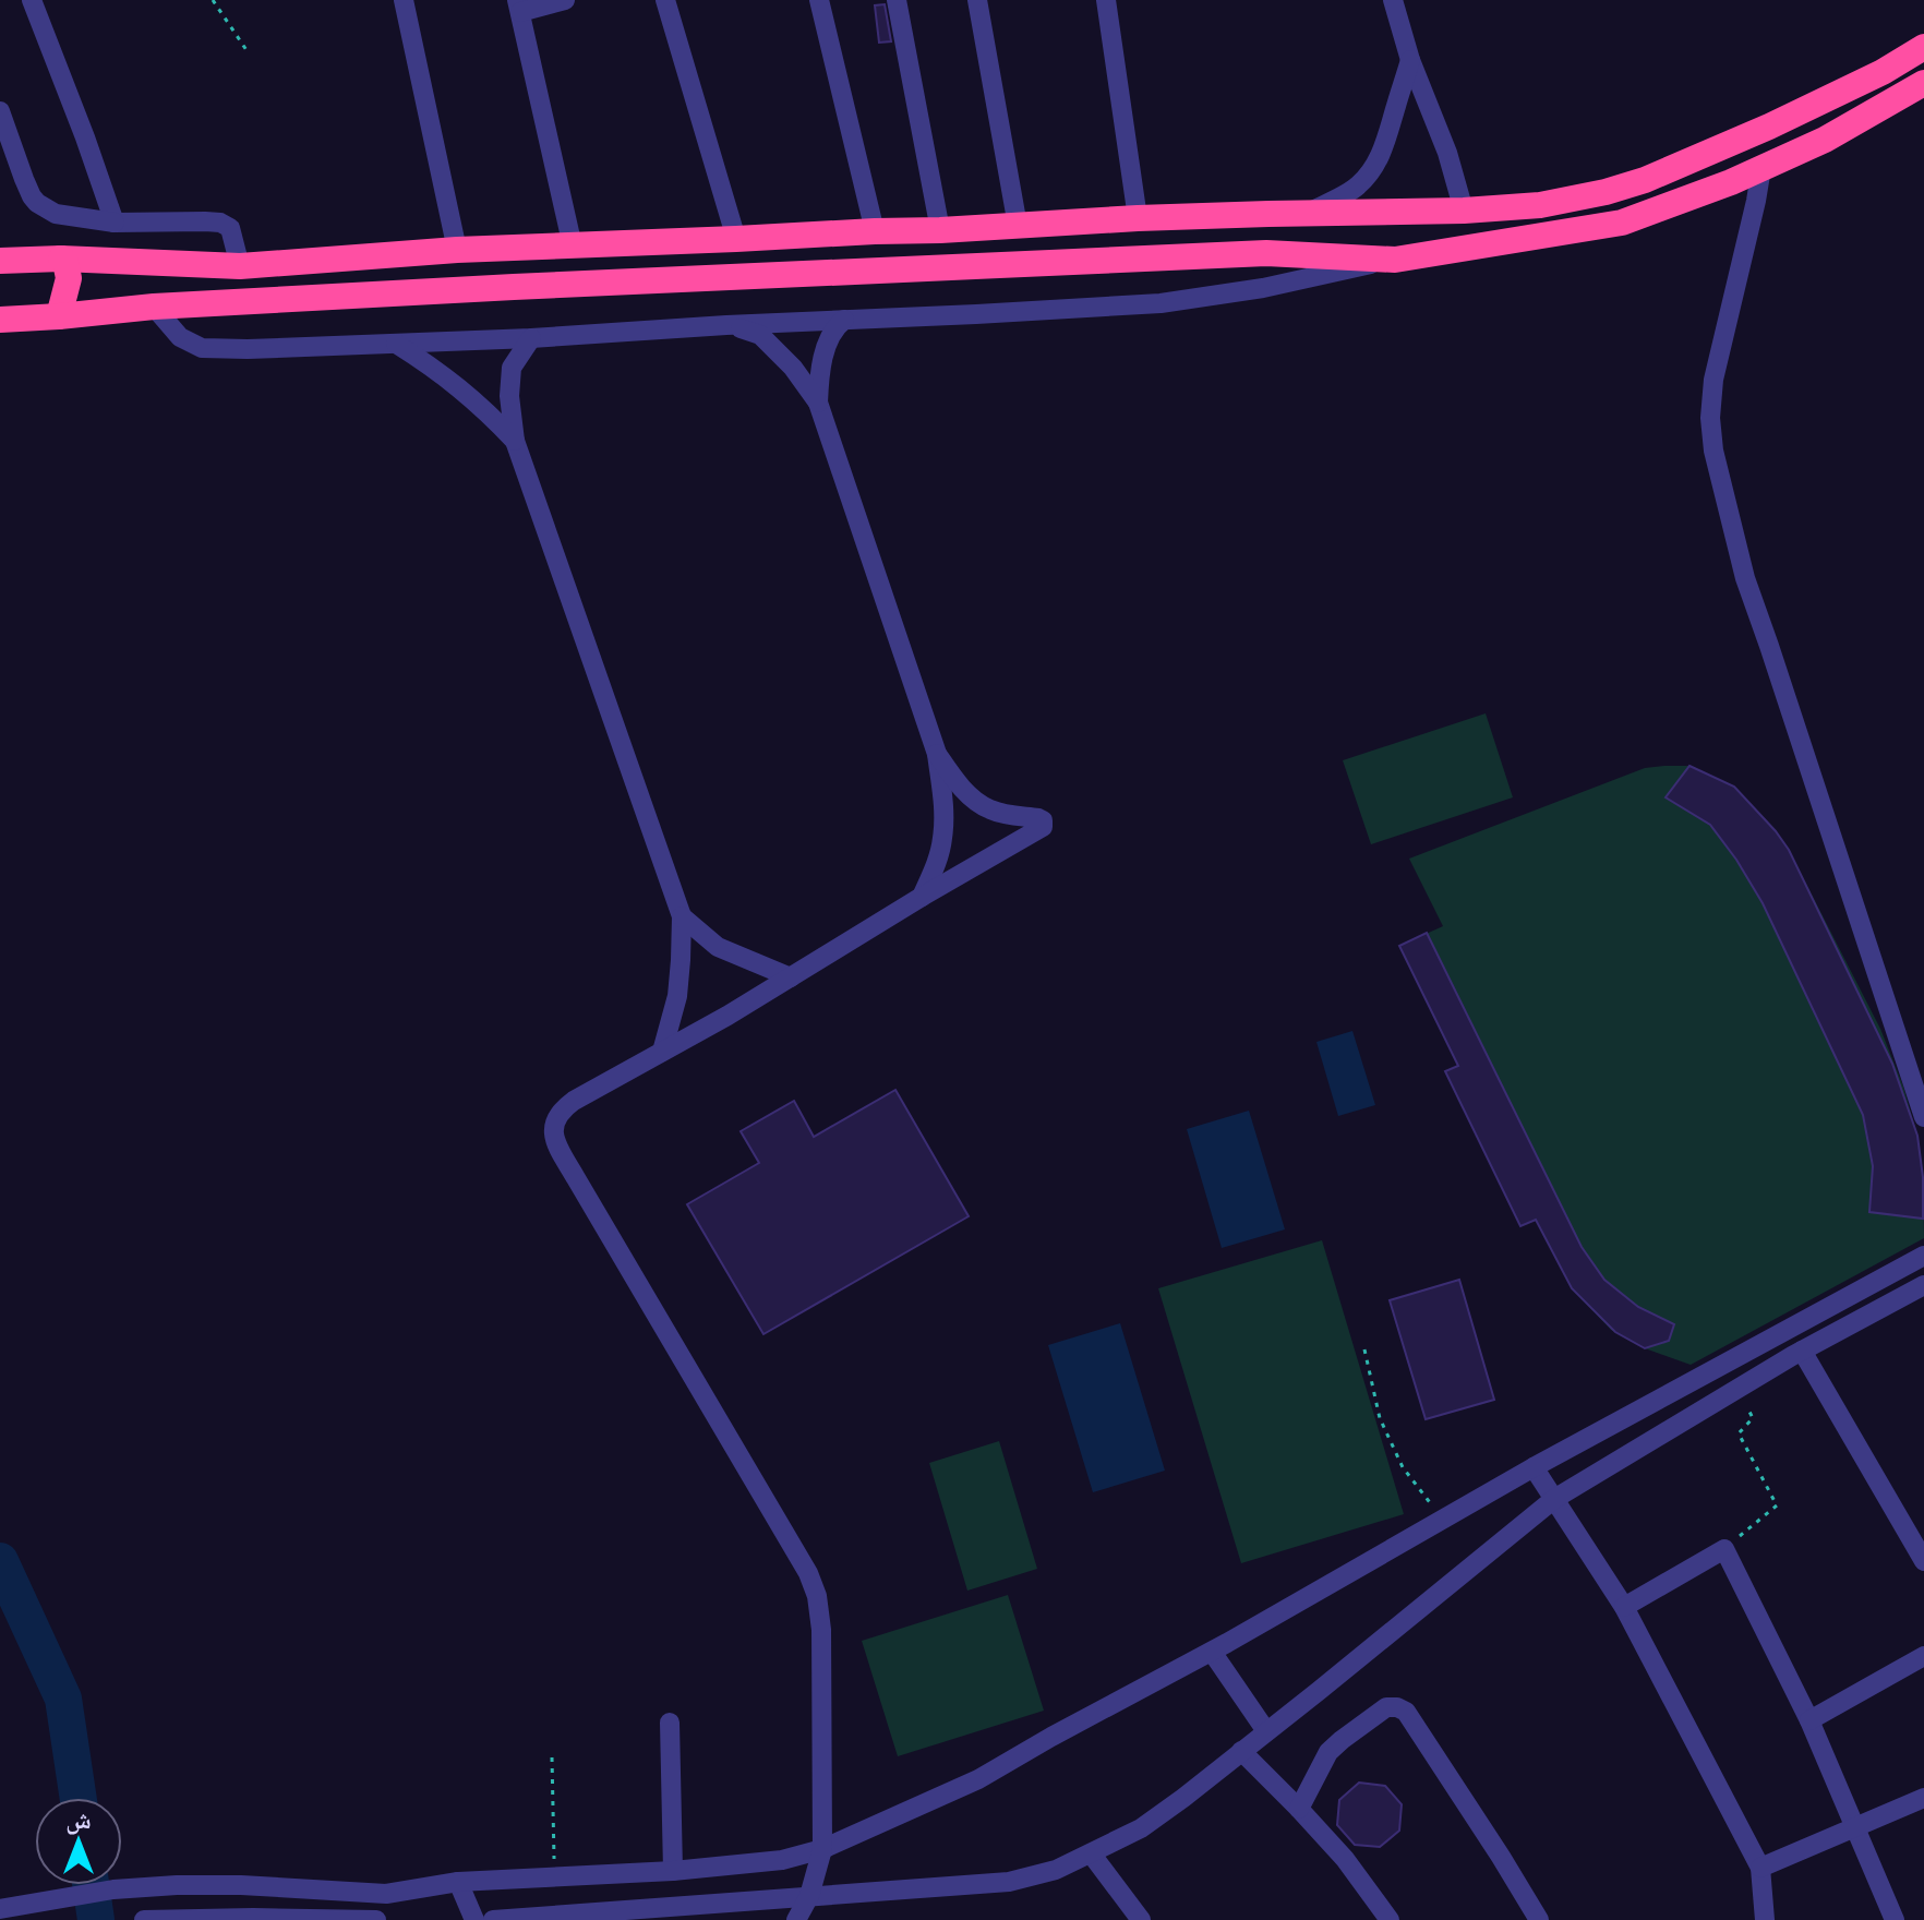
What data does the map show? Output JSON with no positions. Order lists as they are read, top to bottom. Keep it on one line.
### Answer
{"north":"top"}
